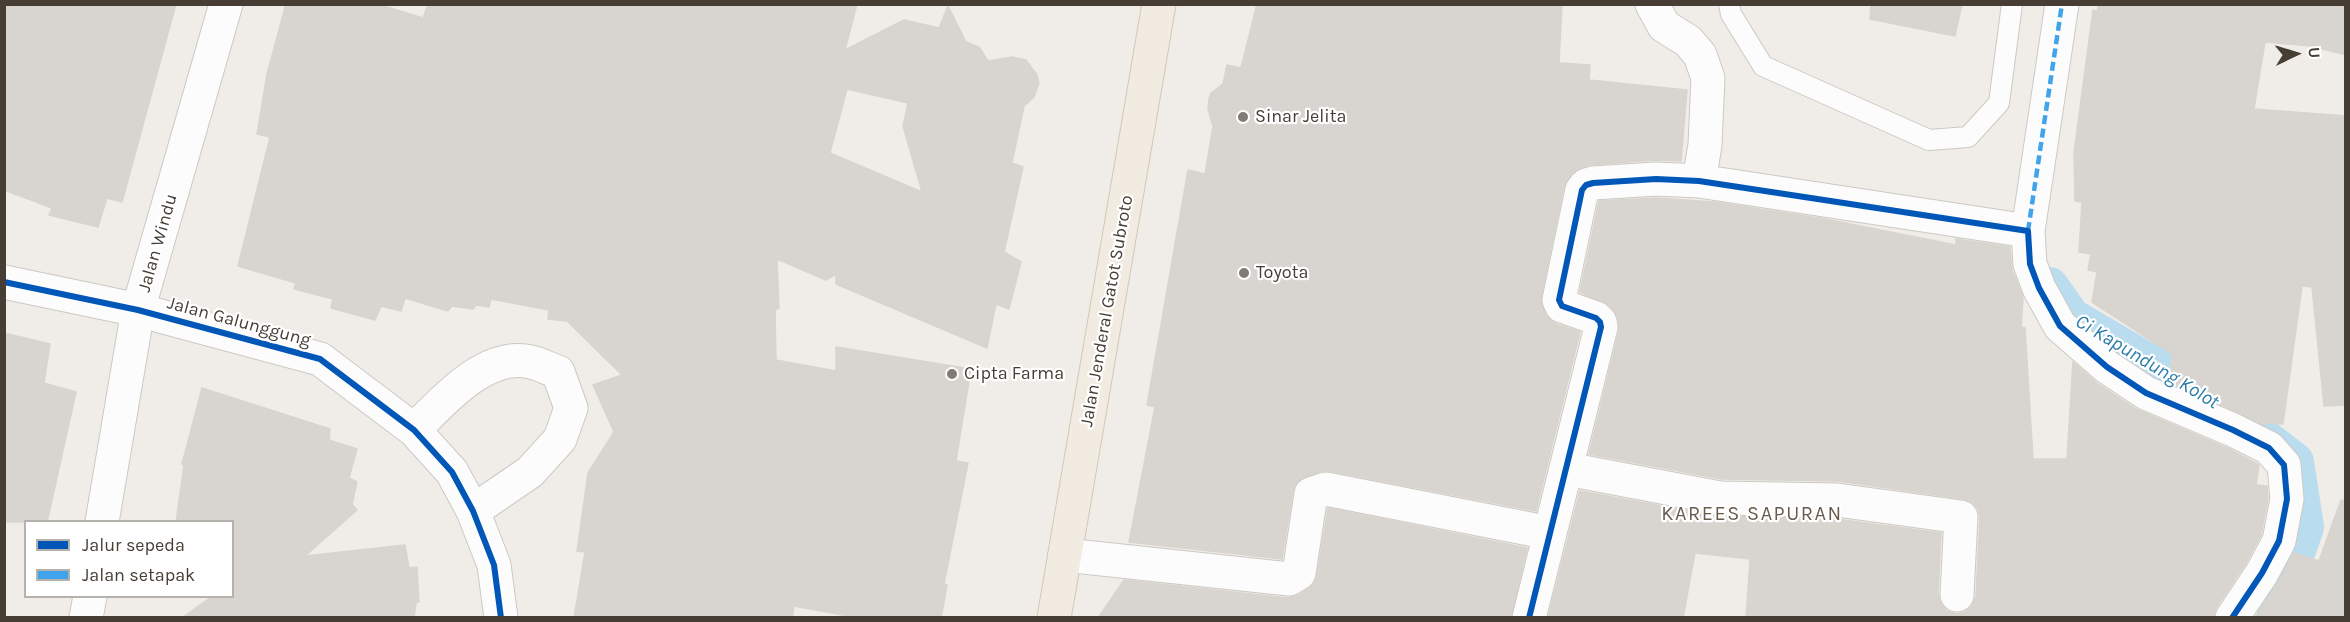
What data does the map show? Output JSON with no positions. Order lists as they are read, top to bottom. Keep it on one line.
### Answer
{"streets":{"main road":["Jalan Jenderal Gatot Subroto"],"street":["Jalan Windu","Jalan Galunggung"]},"crossings":[["Jalan Windu","Jalan Galunggung"]],"districts":["KAREES SAPURAN"],"water":["Ci Kapundung Kolot"],"places":["Sinar Jelita","Toyota","Cipta Farma"],"legend":["Jalur sepeda","Jalan setapak"],"north":"right"}
